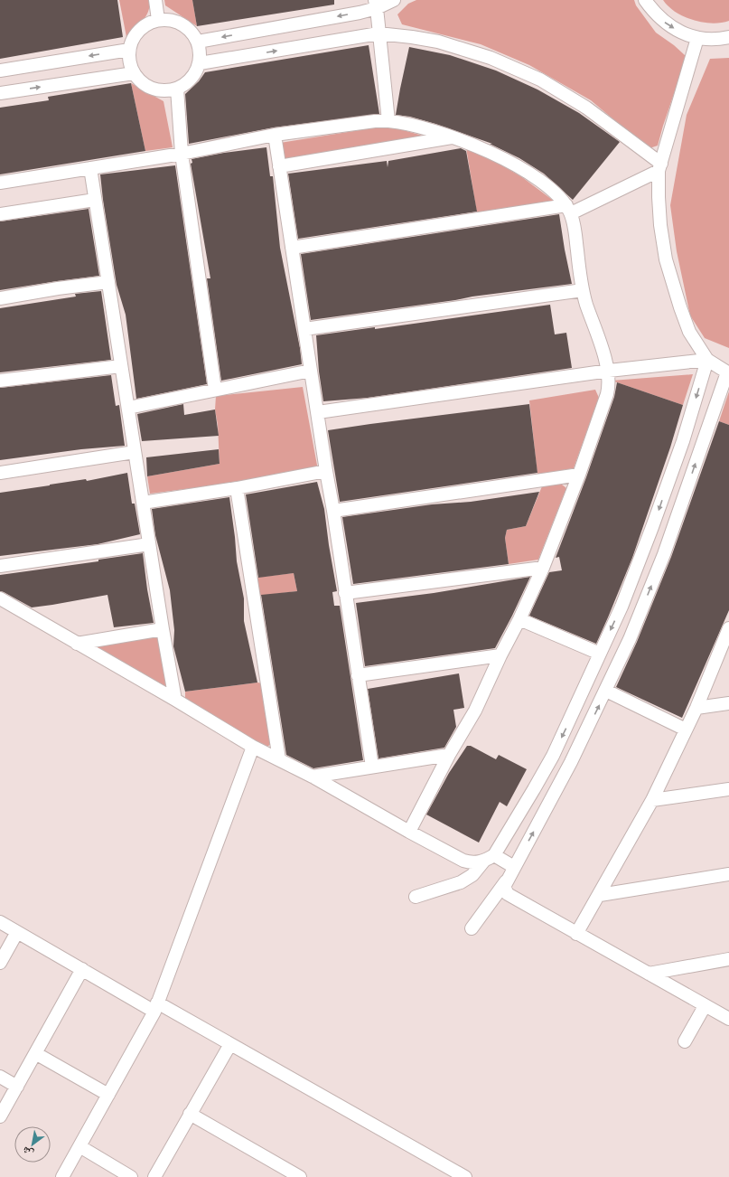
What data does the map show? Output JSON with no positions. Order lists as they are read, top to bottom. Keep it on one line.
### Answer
{"north":"bottom left"}
